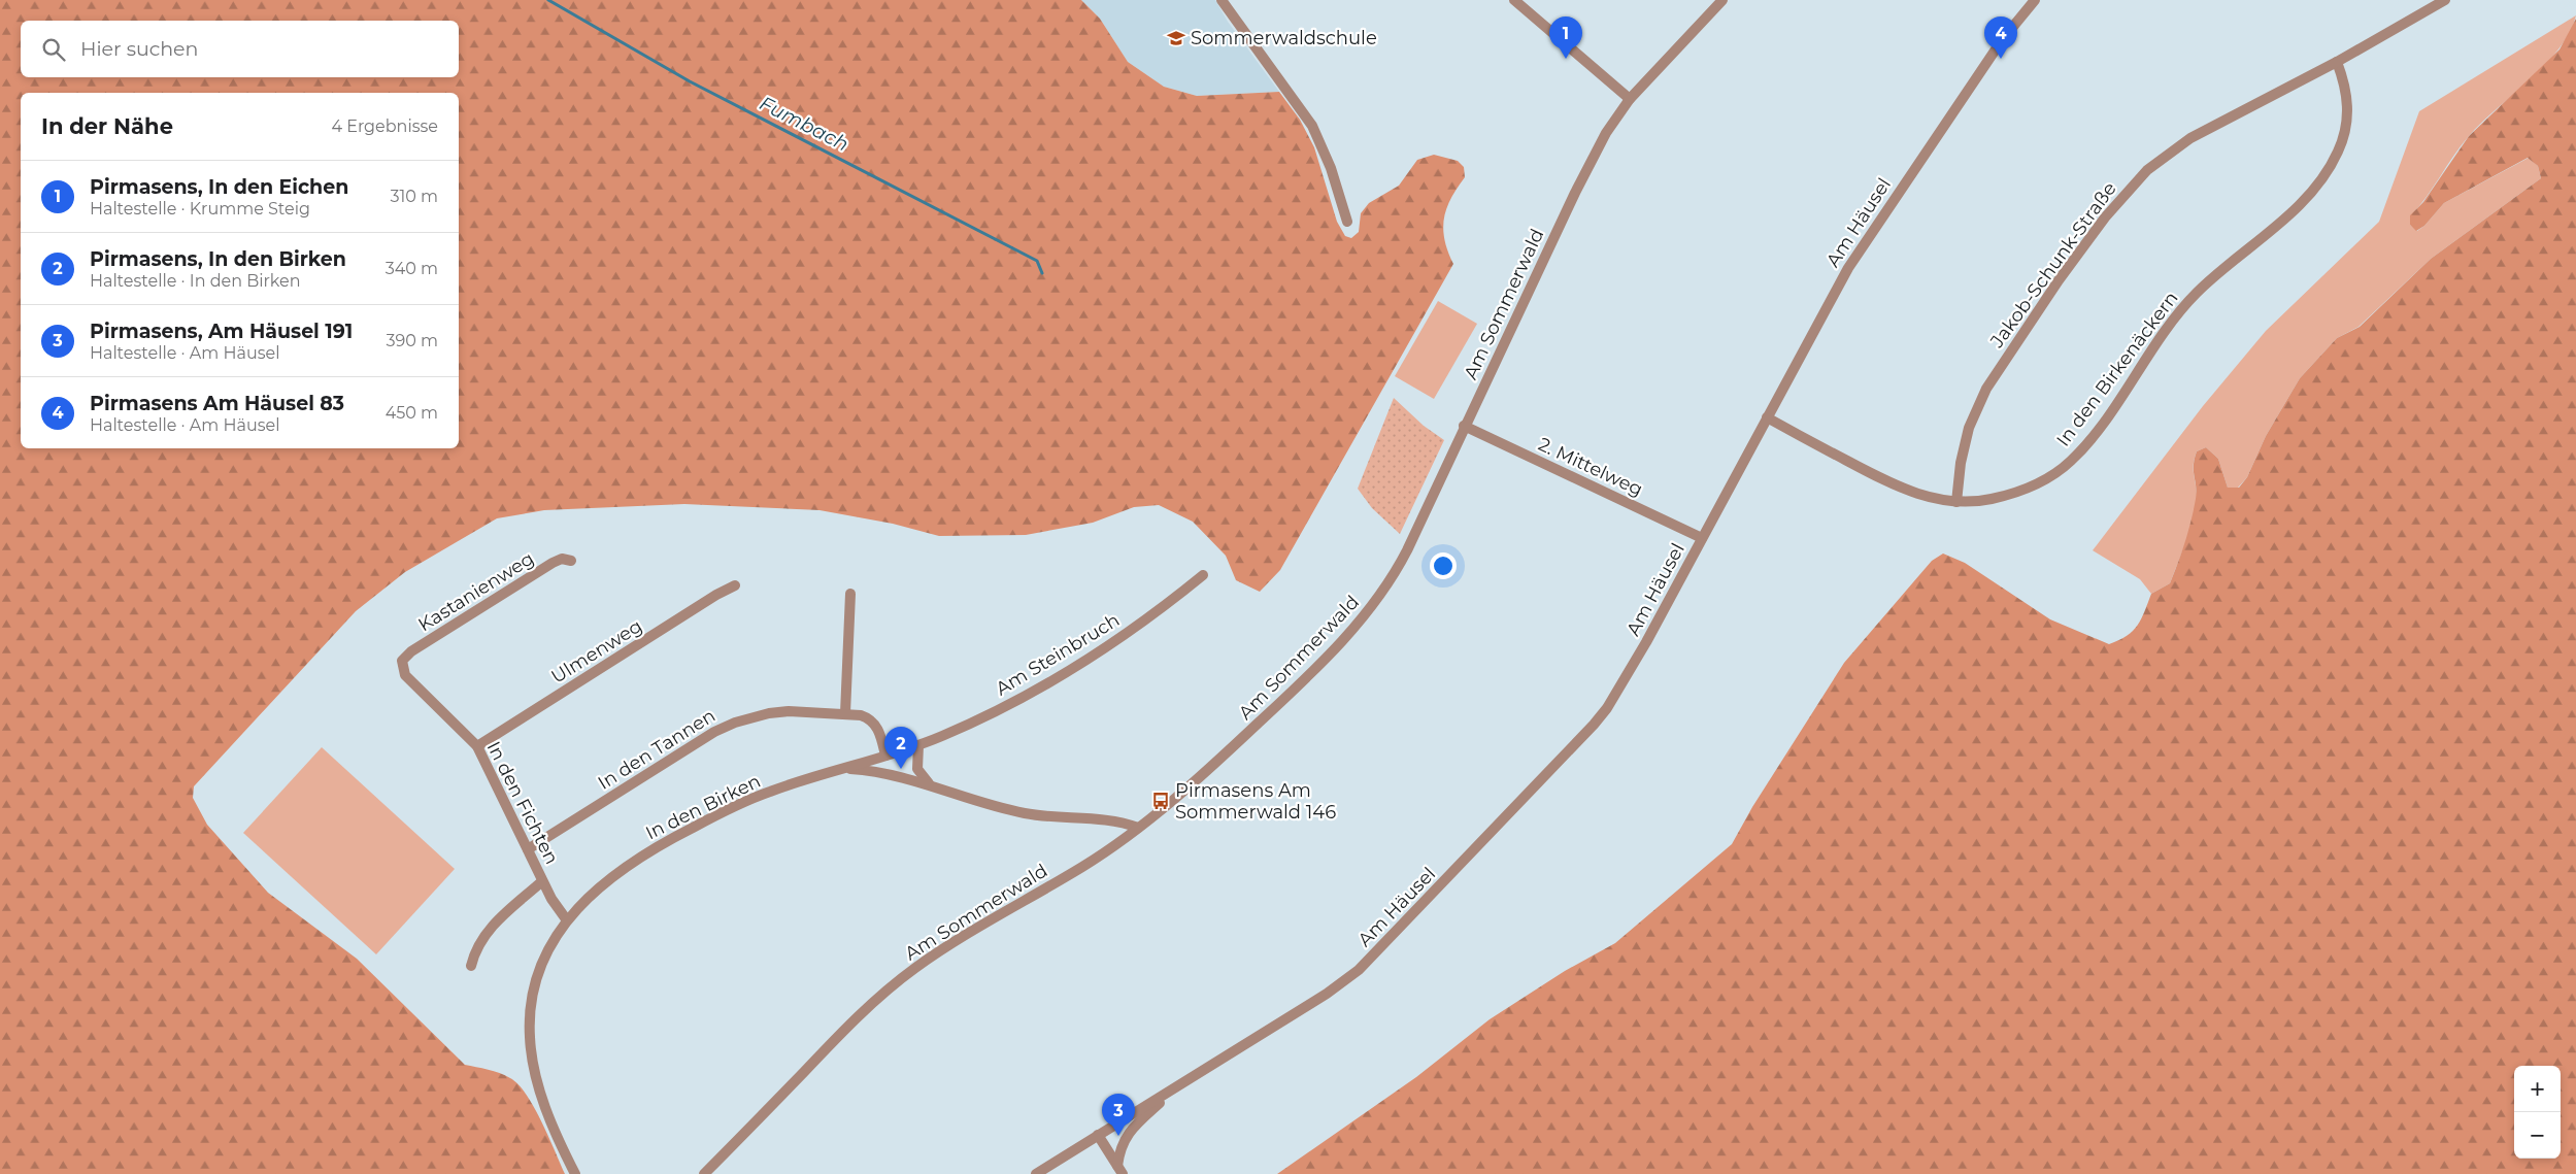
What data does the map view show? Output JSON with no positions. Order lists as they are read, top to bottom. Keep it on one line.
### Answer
{"streets":{"street":["Am Häusel","Jakob-Schunk-Straße","Am Sommerwald","In den Birkenäckern","2. Mittelweg","Kastanienweg","Ulmenweg","Am Steinbruch","In den Tannen","In den Fichten","In den Birken"]},"crossings":[["Am Häusel","In den Birkenäckern"],["Am Häusel","2. Mittelweg"],["Jakob-Schunk-Straße","In den Birkenäckern"],["Am Sommerwald","2. Mittelweg"],["Am Sommerwald","In den Birken"],["Kastanienweg","In den Fichten"],["Ulmenweg","In den Fichten"],["Am Steinbruch","In den Tannen"],["Am Steinbruch","In den Birken"],["In den Tannen","In den Fichten"],["In den Fichten","In den Birken"]],"water":["Fumbach"],"places":{"school or university":["Sommerwaldschule"],"bus stop":["Pirmasens Am Sommerwald 146"]},"page":{"pins":["1","4","2","3"],"search":"Hier suchen","heading":["In der Nähe","4 Ergebnisse"],"list":[{"mark":"1","name":"Pirmasens, In den Eichen","note":"Haltestelle · Krumme Steig","value":"310 m"},{"mark":"2","name":"Pirmasens, In den Birken","note":"Haltestelle · In den Birken","value":"340 m"},{"mark":"3","name":"Pirmasens, Am Häusel 191","note":"Haltestelle · Am Häusel","value":"390 m"},{"mark":"4","name":"Pirmasens Am Häusel 83","note":"Haltestelle · Am Häusel","value":"450 m"}],"map_buttons":["+","−"]}}
